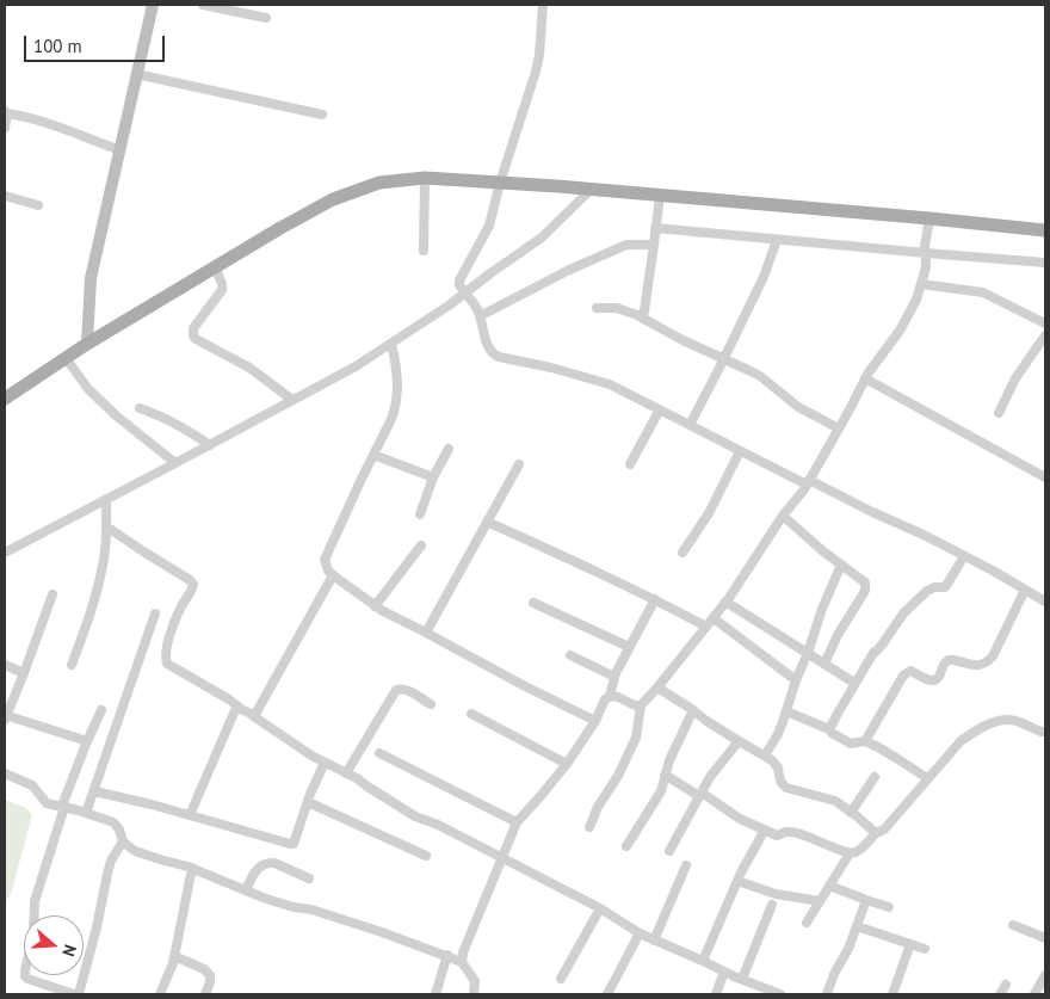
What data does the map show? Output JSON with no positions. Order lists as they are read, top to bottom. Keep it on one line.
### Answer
{"scale_bar":"100 m","north":"right"}
